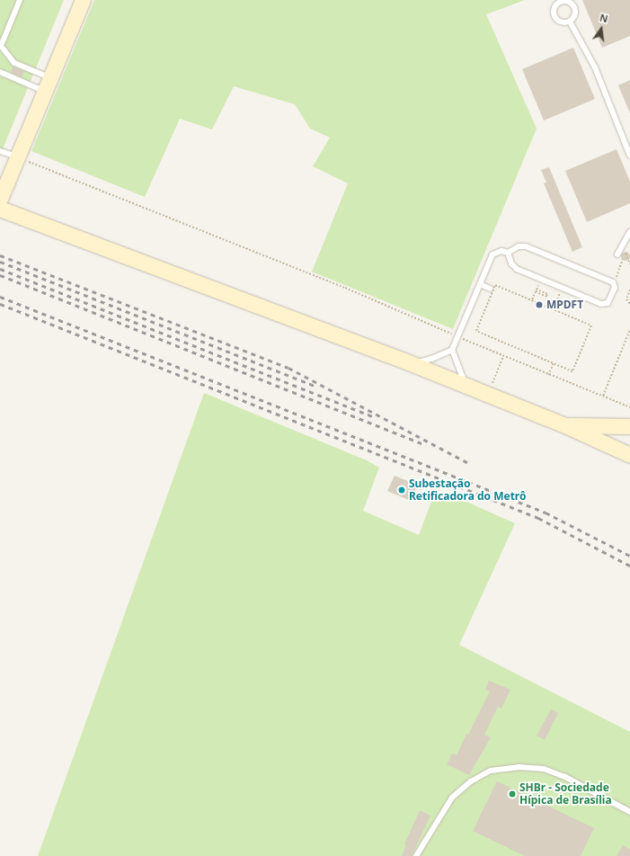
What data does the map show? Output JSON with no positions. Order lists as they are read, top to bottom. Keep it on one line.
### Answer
{"places":["MPDFT","Subestação Retificadora do Metrô","SHBr - Sociedade Hípica de Brasília"],"north":"top"}
